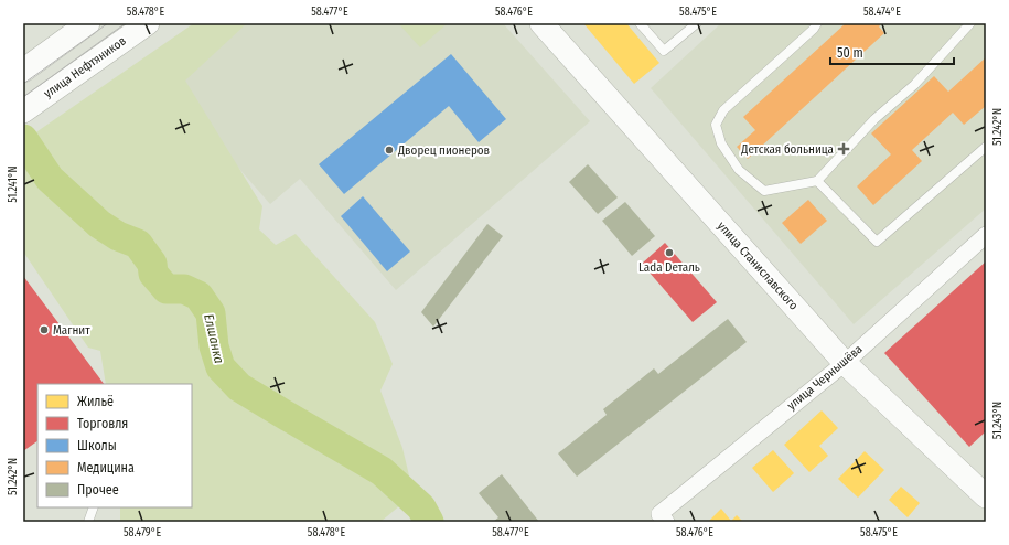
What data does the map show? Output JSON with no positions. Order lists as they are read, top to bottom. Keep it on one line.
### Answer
{"streets":{"main road":["улица Нефтяников","улица Станиславского"],"street":["улица Чернышёва"]},"crossings":[["улица Станиславского","улица Чернышёва"]],"water":["Елшанка"],"places":{"health":["Детская больница"],"other":["Дворец пионеров","Lada Dеталь","Магнит"]},"legend":["Жильё","Торговля","Школы","Медицина","Прочее"],"scale_bar":"50 m","coordinates":["58.478°E","58.477°E","58.476°E","58.475°E","58.474°E","51.242°N","51.241°N","51.243°N","58.479°E"]}
